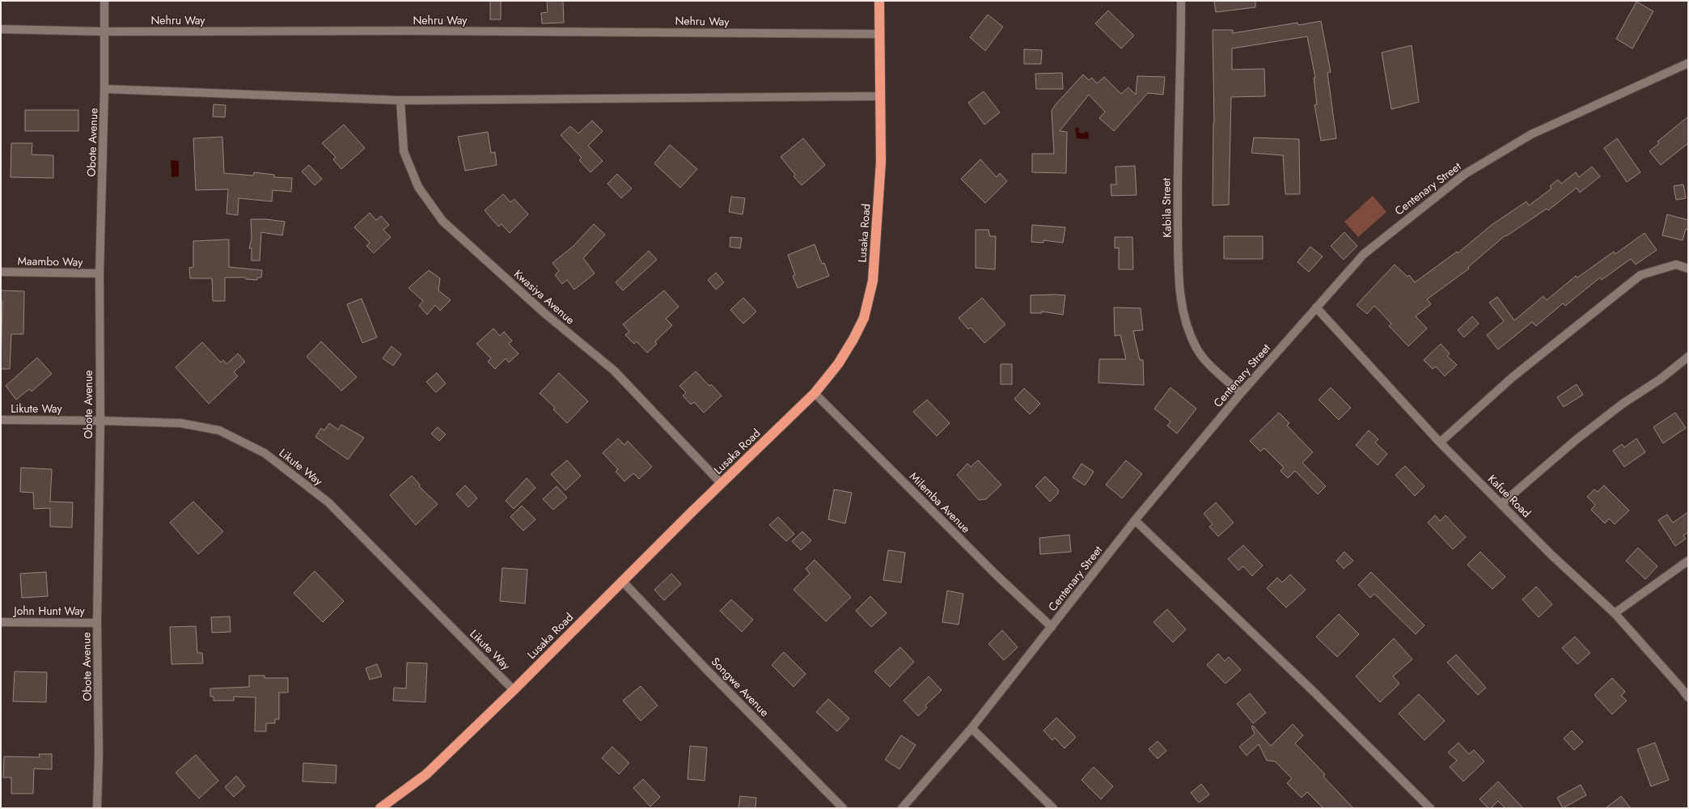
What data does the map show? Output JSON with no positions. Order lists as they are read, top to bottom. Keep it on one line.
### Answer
{"streets":{"highway":["Lusaka Road"],"street":["Nehru Way","Obote Avenue","Centenary Street","Kabila Street","Maambo Way","Kwasiya Avenue","Likute Way","Kafue Road","Milemba Avenue","John Hunt Way","Songwe Avenue"]},"crossings":[["Nehru Way","Obote Avenue"],["Nehru Way","Lusaka Road"],["Obote Avenue","Maambo Way"],["Obote Avenue","Likute Way"],["Obote Avenue","John Hunt Way"],["Centenary Street","Kabila Street"],["Centenary Street","Kafue Road"],["Centenary Street","Milemba Avenue"],["Lusaka Road","Kwasiya Avenue"],["Lusaka Road","Likute Way"],["Lusaka Road","Milemba Avenue"],["Lusaka Road","Songwe Avenue"]]}
